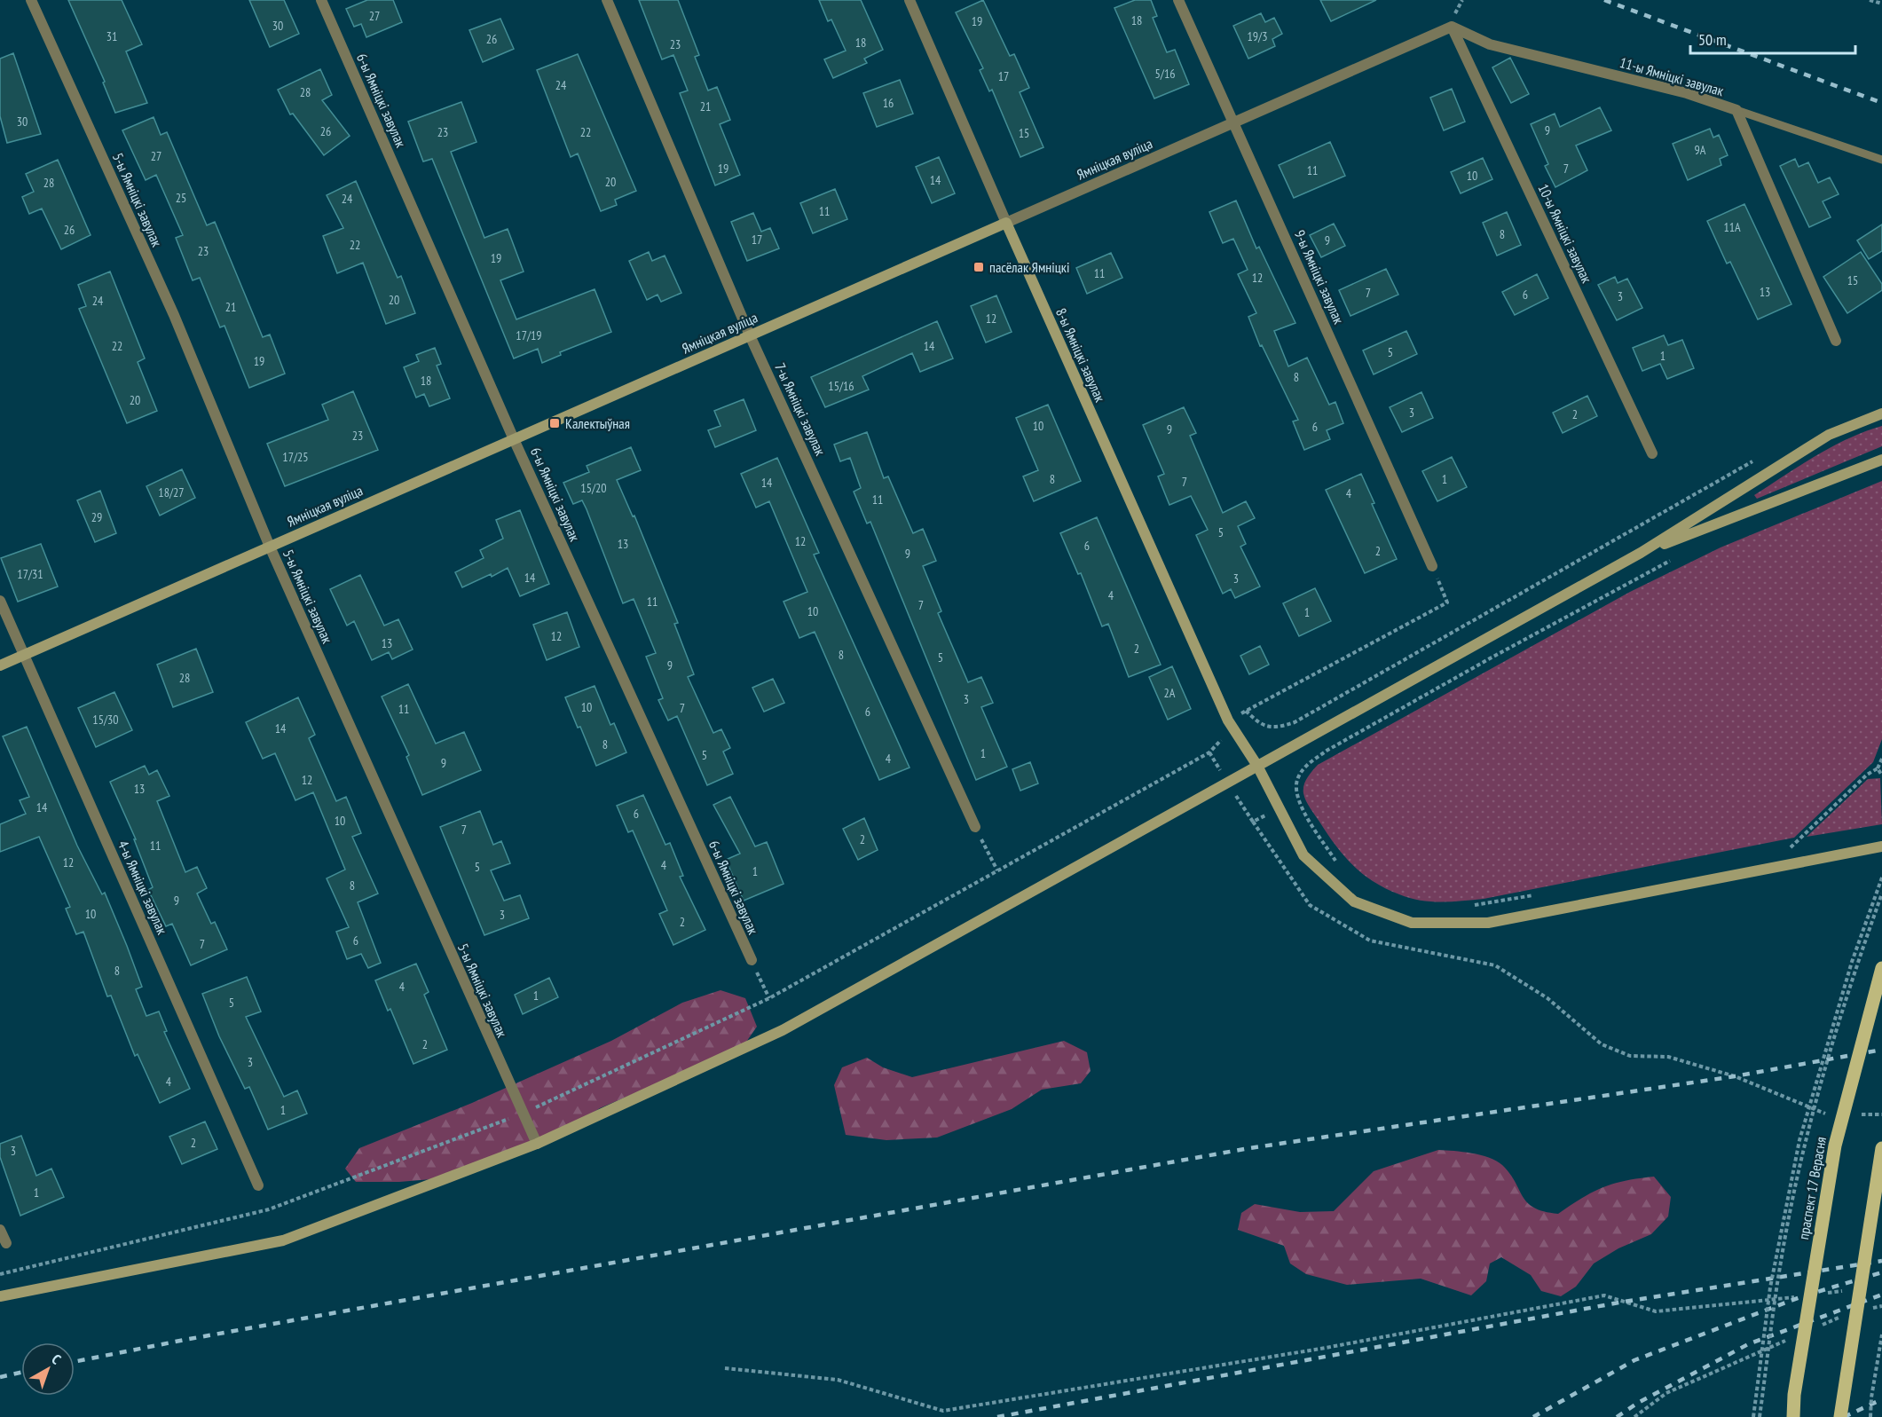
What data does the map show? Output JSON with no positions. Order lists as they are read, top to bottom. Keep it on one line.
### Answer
{"streets":{"main road":["Ямніцкая вуліца","8-ы Ямніцкі завулак","праспект 17 Верасня"],"street":["11-ы Ямніцкі завулак","6-ы Ямніцкі завулак","5-ы Ямніцкі завулак","10-ы Ямніцкі завулак","9-ы Ямніцкі завулак","7-ы Ямніцкі завулак","4-ы Ямніцкі завулак"]},"crossings":[["11-ы Ямніцкі завулак","Ямніцкая вуліца"],["11-ы Ямніцкі завулак","10-ы Ямніцкі завулак"],["6-ы Ямніцкі завулак","Ямніцкая вуліца"],["Ямніцкая вуліца","5-ы Ямніцкі завулак"],["Ямніцкая вуліца","10-ы Ямніцкі завулак"],["Ямніцкая вуліца","9-ы Ямніцкі завулак"],["Ямніцкая вуліца","8-ы Ямніцкі завулак"],["Ямніцкая вуліца","7-ы Ямніцкі завулак"],["Ямніцкая вуліца","4-ы Ямніцкі завулак"]],"places":{"transit":["пасёлак Ямніцкі","Калектыўная"]},"house_numbers":["27","18","19","30","31","19/3","26","18","23","5/16","17","24","28","16","21","30","9","26","23","22","15","9А","27","19","7","11","10","14","20","28","25","24","11","11А","26","8","17","9","22","23","19","11","12","15","13","7","6","3","20","24","21","12","17/19","22","14","5","1","19","8","18","15/16","20","3","2","10","6","9","23","17/25","8","1","7","14","15/20","18/27","4","11","29","5","12","13","6","2","9","17/31","14","3","4","11","7","10","1","12","13","2","8","5","9","28","2А","3","10","7","11","6","15/30","14","8","1","5","4","9","12","13","14","6","10","7","2","11","12","4","5","1","8","9","10","3","2","6","7","8","4","1","5","2","3","4","1","2","3","1"],"scale_bar":"50 m","north":"top right"}
